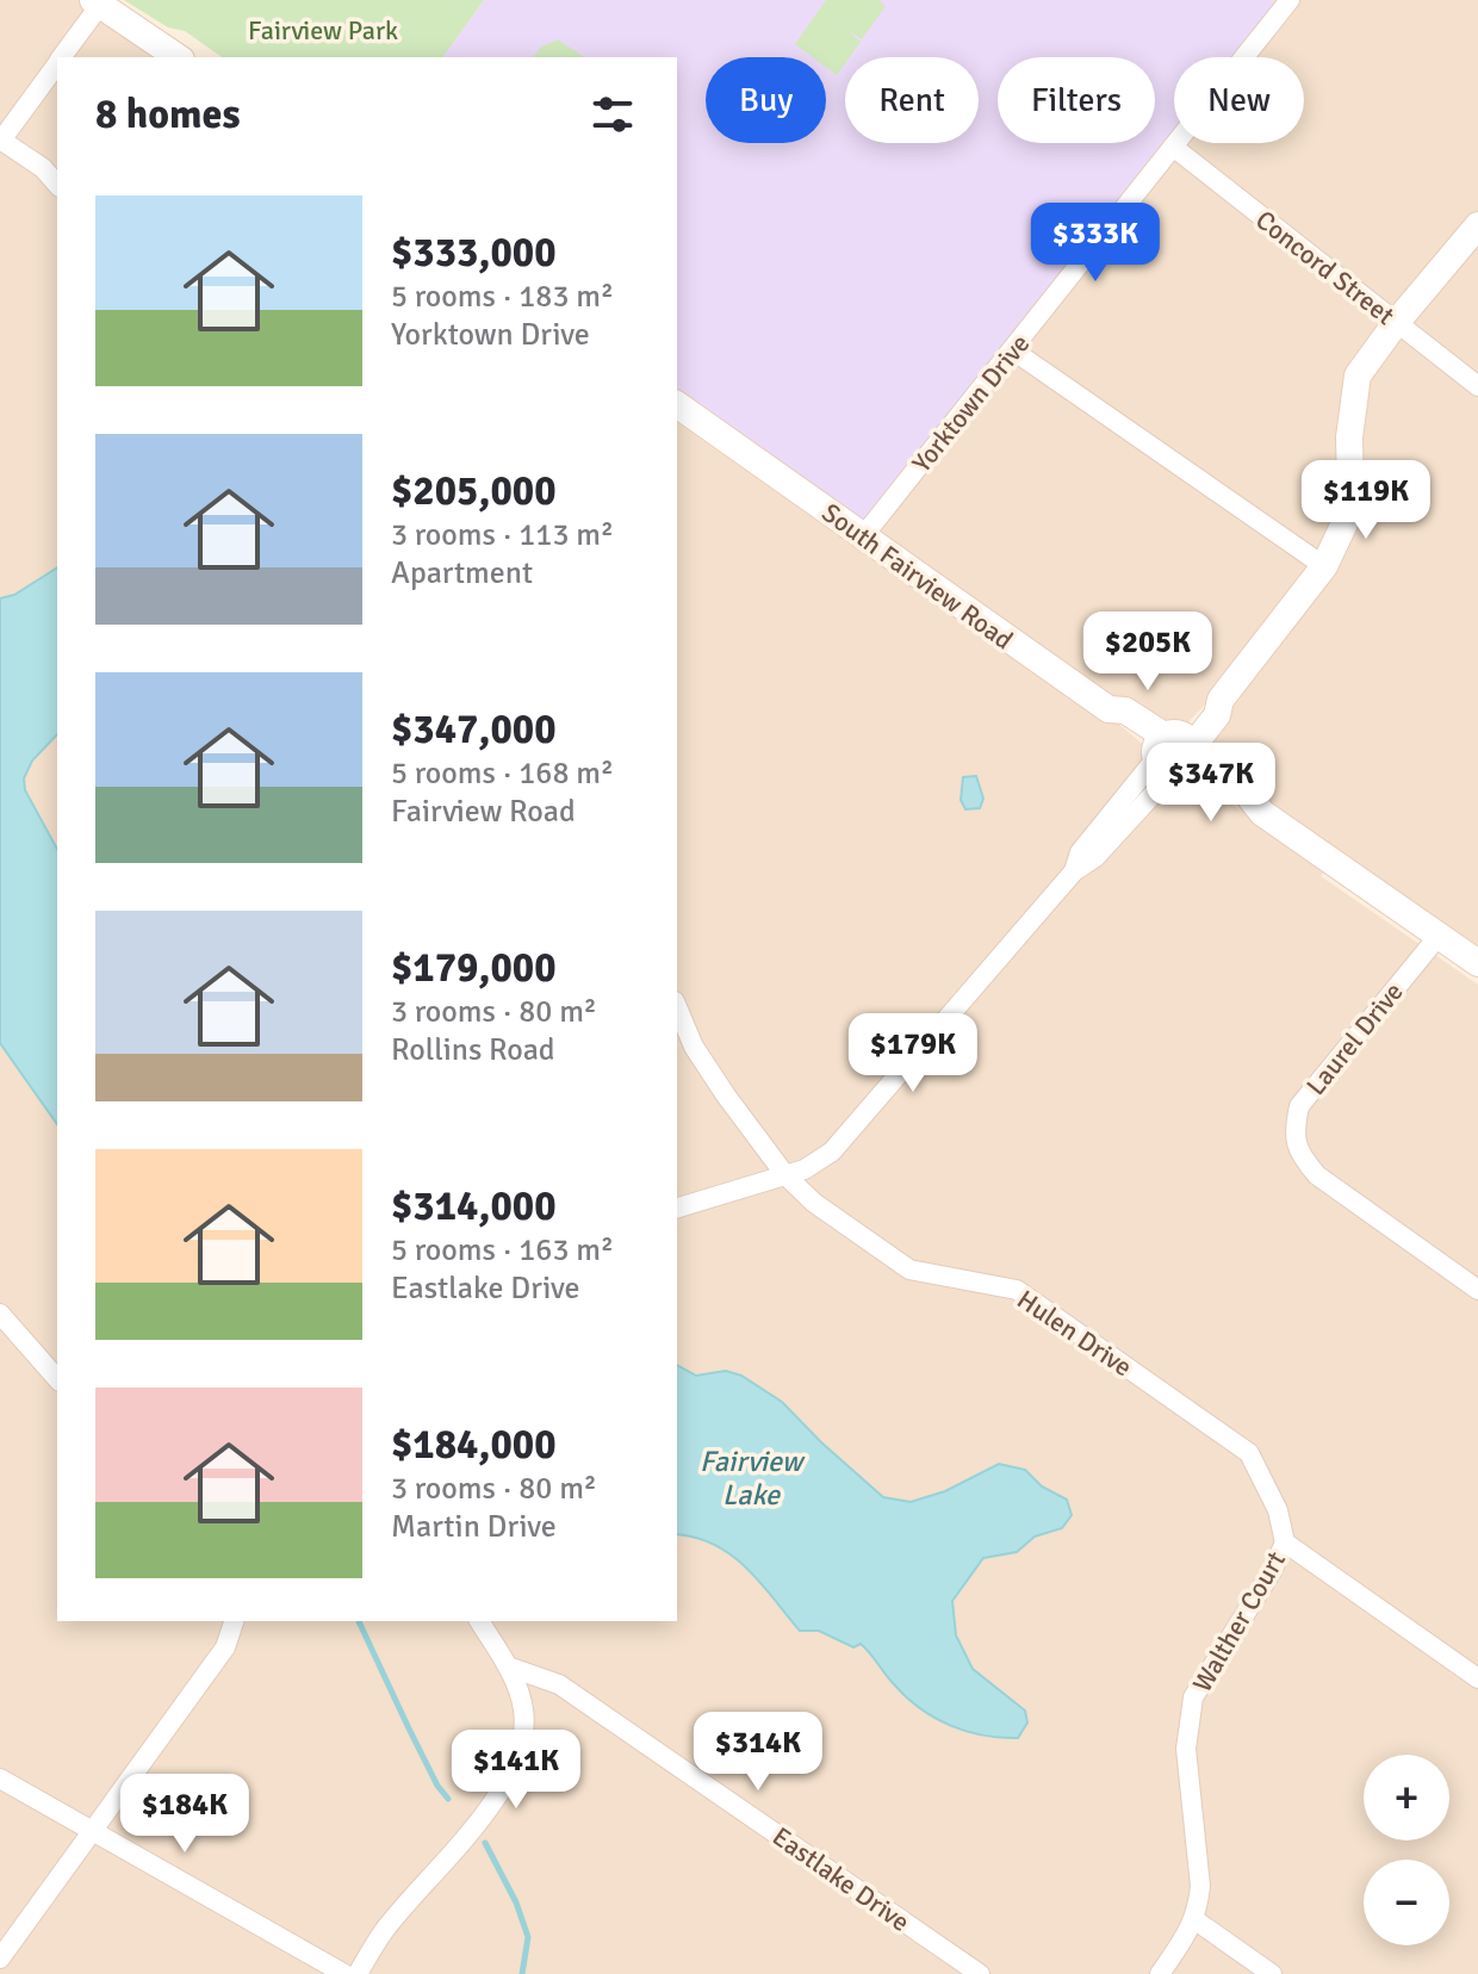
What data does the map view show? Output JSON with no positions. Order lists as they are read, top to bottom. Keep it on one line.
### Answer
{"streets":{"street":["Concord Street","Yorktown Drive","South Fairview Road","Laurel Drive","Hulen Drive","Walther Court","Eastlake Drive"]},"crossings":[["Concord Street","Yorktown Drive"],["Yorktown Drive","South Fairview Road"],["South Fairview Road","Laurel Drive"],["Hulen Drive","Walther Court"]],"water":["Fairview Lake"],"parks":["Fairview Park"],"page":{"chip":["Buy","Rent","Filters","New"],"heading":"8 homes","list":[{"name":"$333,000","note":"5 rooms · 183 m² · Yorktown Drive"},{"name":"$205,000","note":"3 rooms · 113 m² · Apartment"},{"name":"$347,000","note":"5 rooms · 168 m² · Fairview Road"},{"name":"$179,000","note":"3 rooms · 80 m² · Rollins Road"},{"name":"$314,000","note":"5 rooms · 163 m² · Eastlake Drive"},{"name":"$184,000","note":"3 rooms · 80 m² · Martin Drive"}],"price":["$333K","$119K","$205K","$347K","$179K","$314K","$141K","$184K"],"map_buttons":["+","−"]}}
